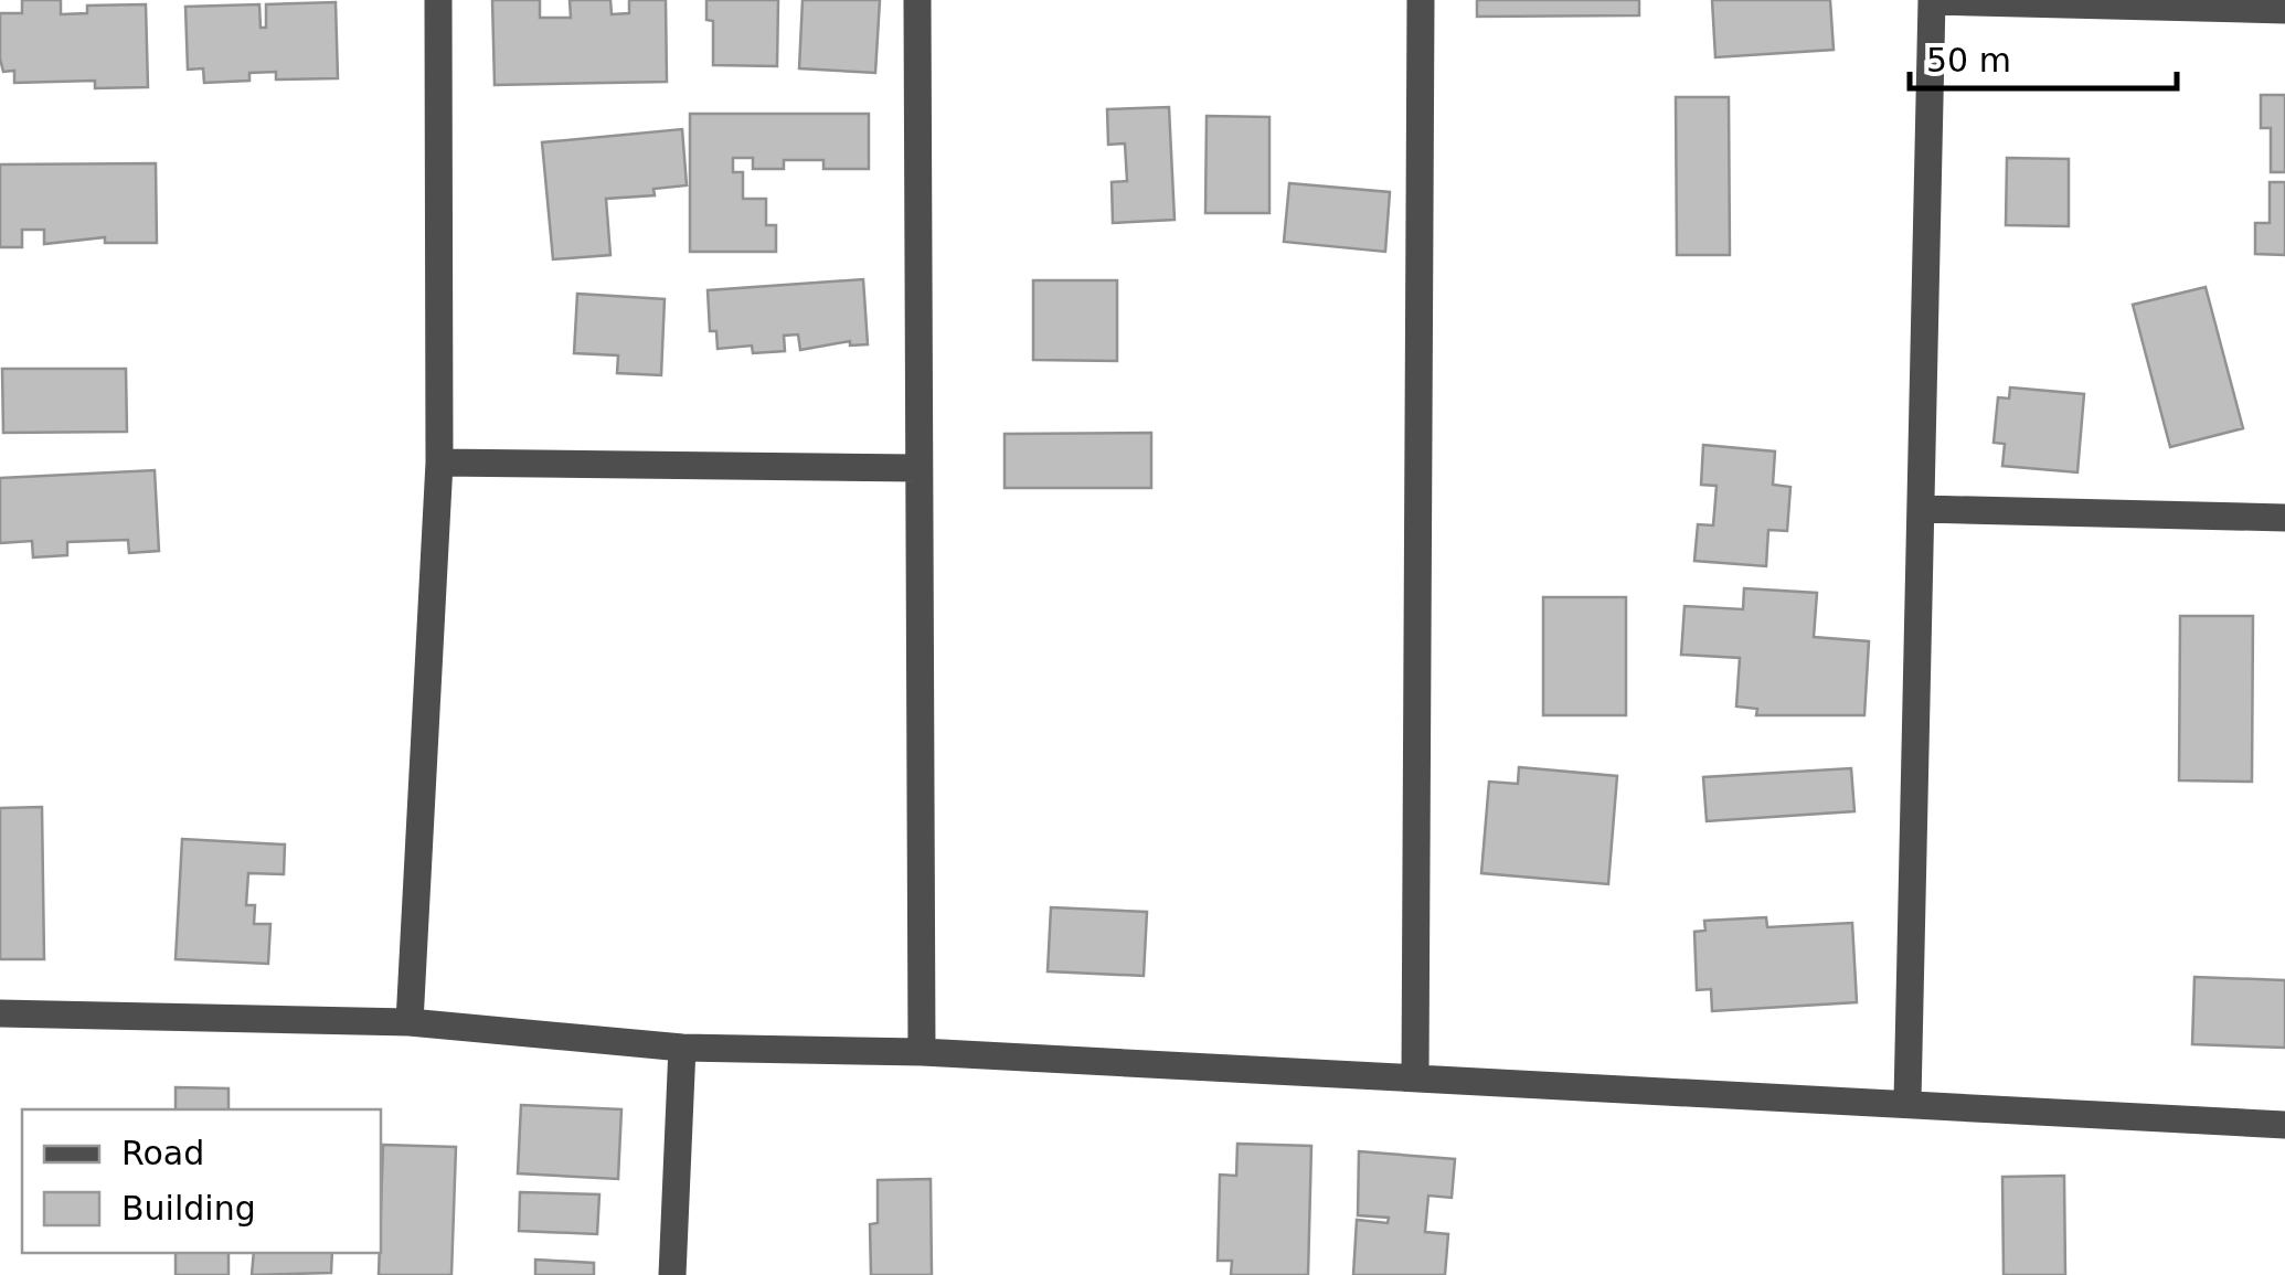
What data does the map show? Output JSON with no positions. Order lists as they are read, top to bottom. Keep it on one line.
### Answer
{"legend":["Road","Building"],"scale_bar":"50 m"}
